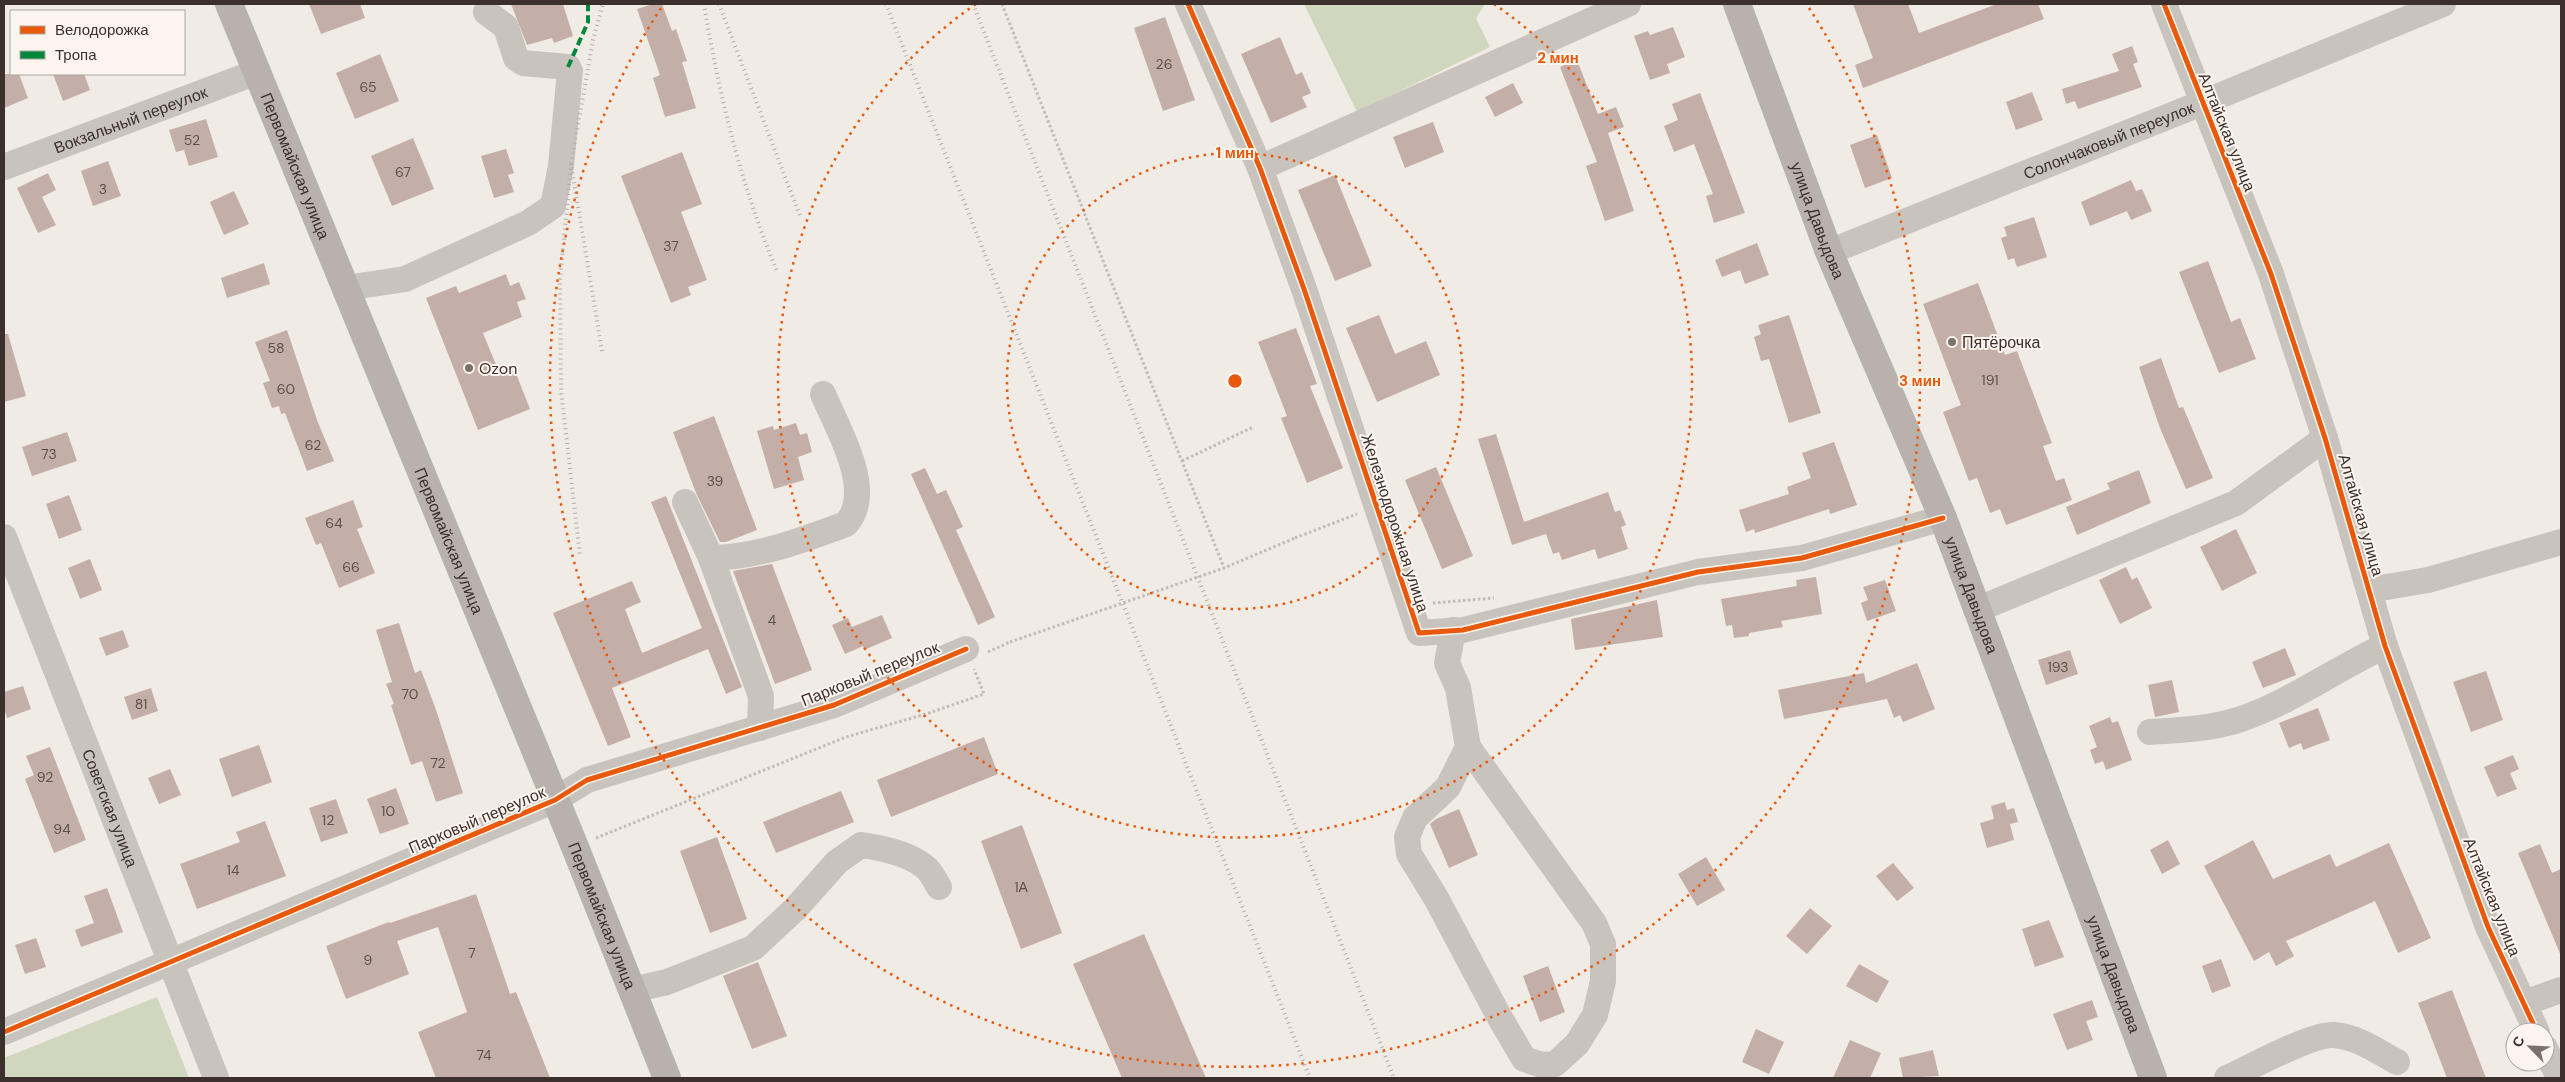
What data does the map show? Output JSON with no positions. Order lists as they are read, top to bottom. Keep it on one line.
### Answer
{"streets":{"main road":["Первомайская улица","улица Давыдова"],"street":["Вокзальный переулок","Алтайская улица","Солончаковый переулок","Железнодорожная улица","Парковый переулок","Советская улица"]},"crossings":[["Вокзальный переулок","Первомайская улица"],["Алтайская улица","Солончаковый переулок"],["Солончаковый переулок","улица Давыдова"],["Первомайская улица","Парковый переулок"],["улица Давыдова","Железнодорожная улица"],["Парковый переулок","Советская улица"]],"places":["Пятёрочка","Ozon"],"house_numbers":["26","65","52","67","3","37","58","191","60","62","73","39","64","66","4","193","70","81","72","92","10","12","94","14","1А","7","9","74"],"legend":["Велодорожка","Тропа"],"north":"top left","rings":["2 мин","1 мин","3 мин"]}
